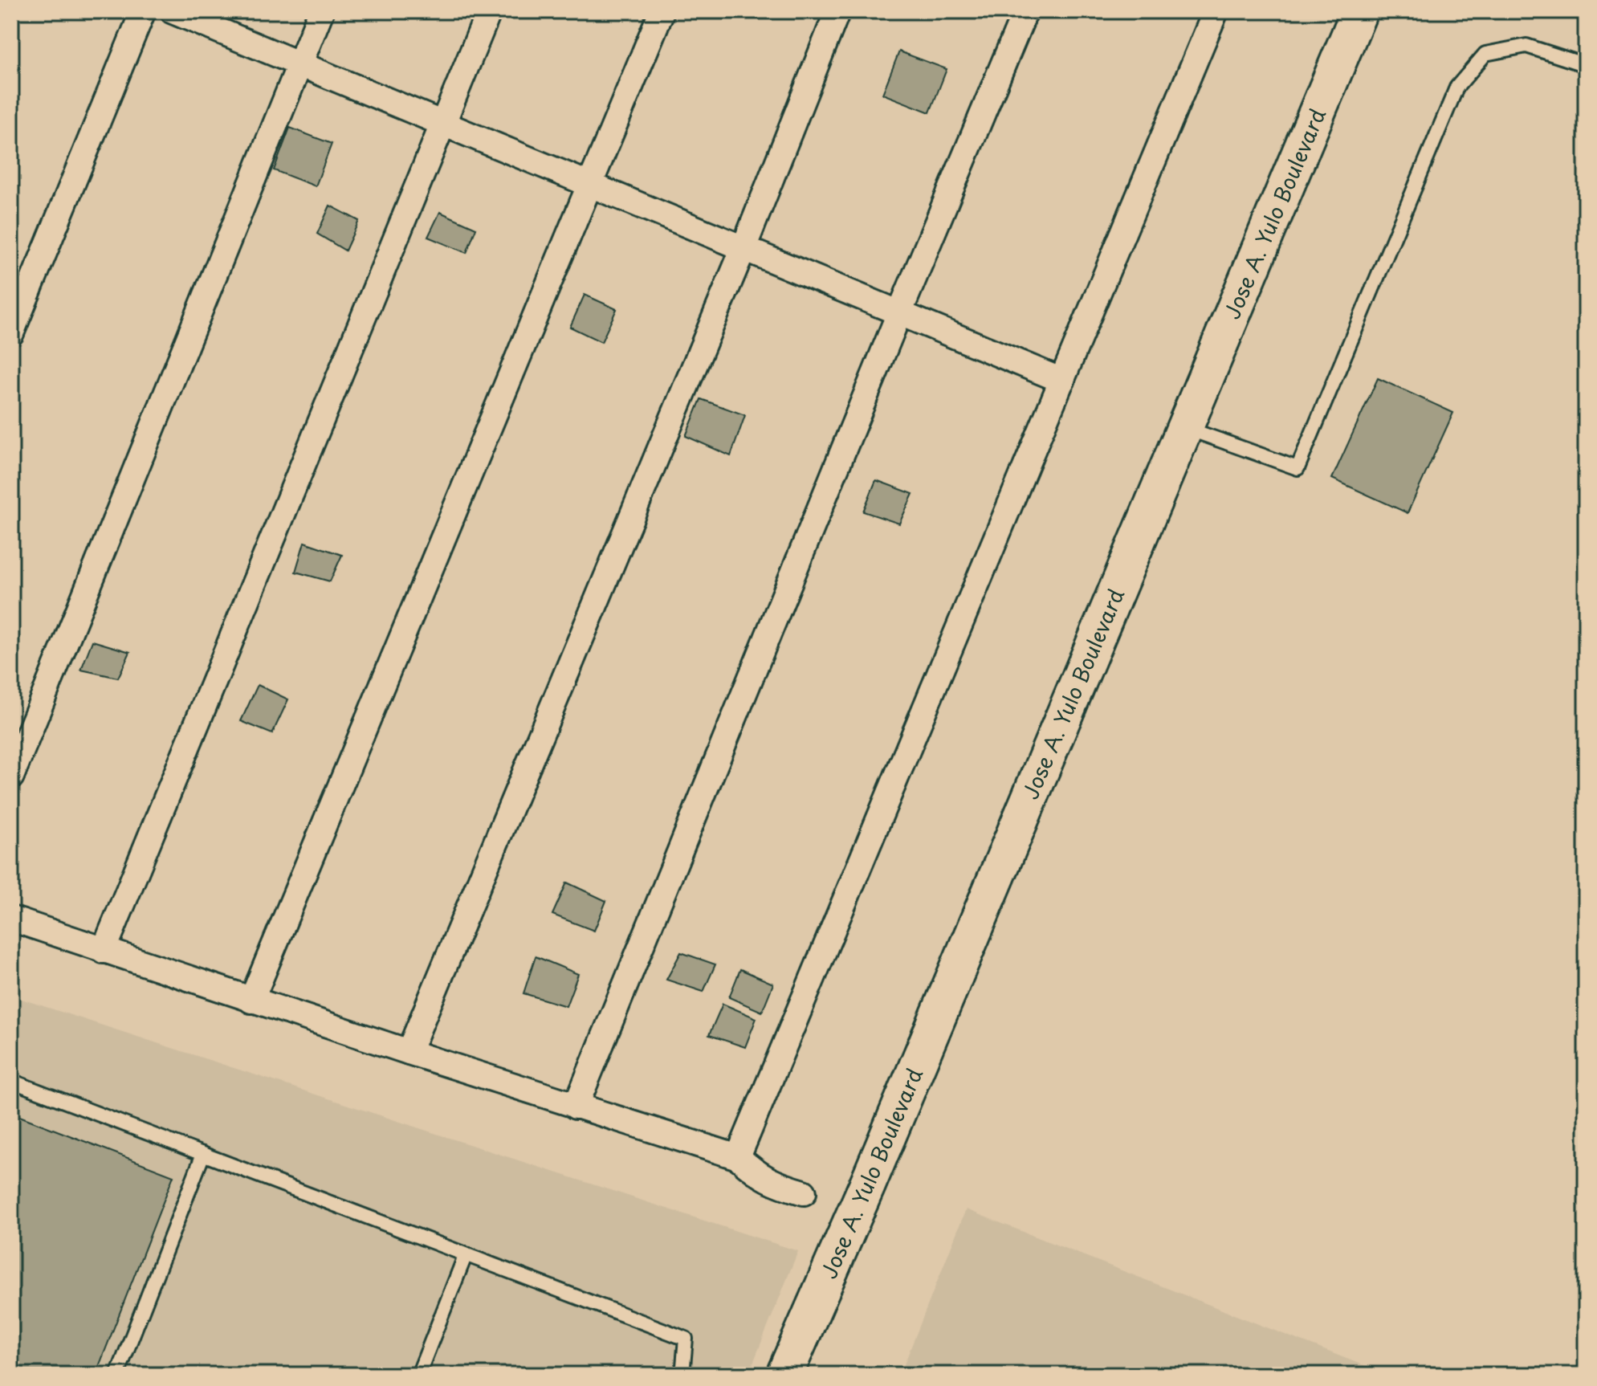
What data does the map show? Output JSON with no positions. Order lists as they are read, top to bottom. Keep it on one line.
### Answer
{"streets":{"main road":["Jose A. Yulo Boulevard"]}}
